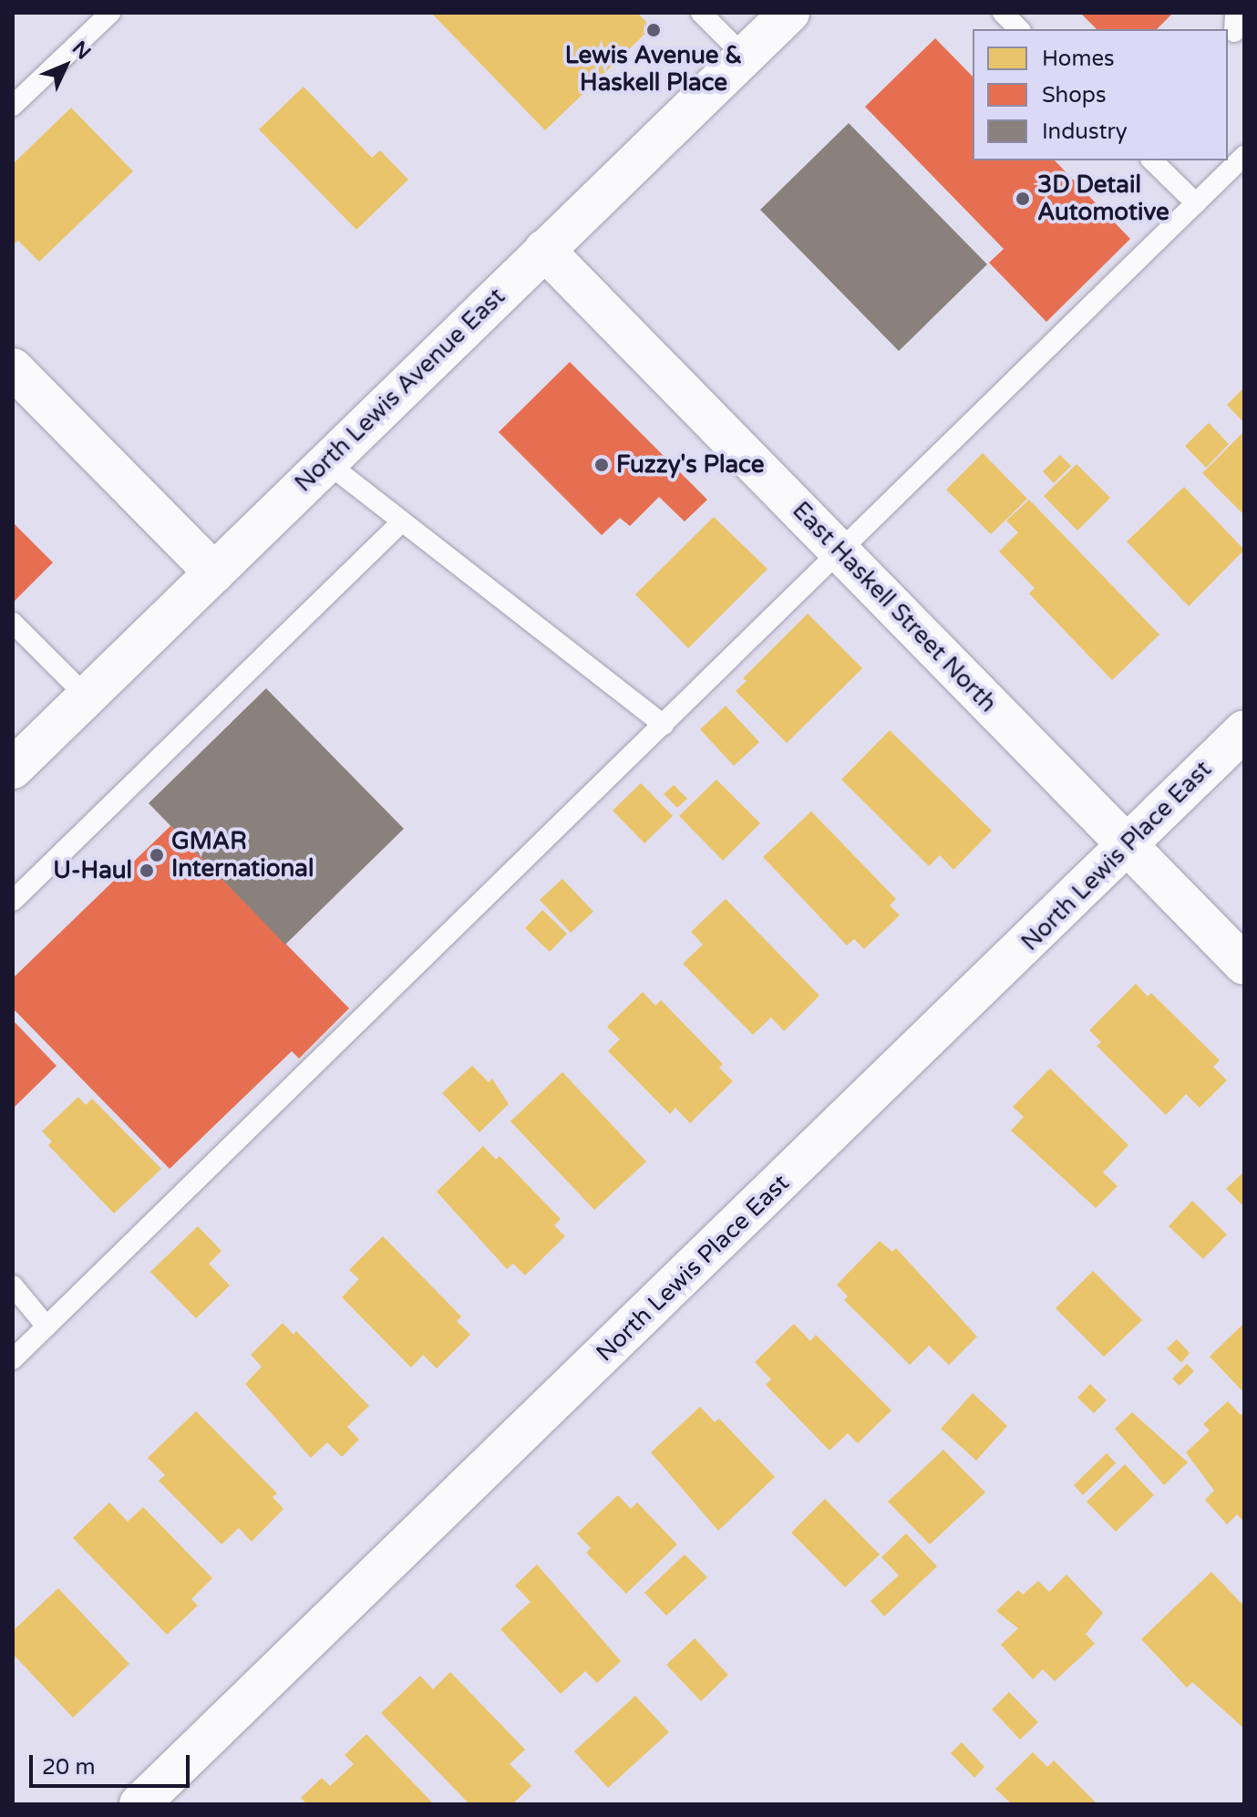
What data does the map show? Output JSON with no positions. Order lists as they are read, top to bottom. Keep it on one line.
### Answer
{"streets":{"street":["North Lewis Avenue East","East Haskell Street North","North Lewis Place East"]},"crossings":[["North Lewis Avenue East","East Haskell Street North"],["East Haskell Street North","North Lewis Place East"]],"places":["Lewis Avenue & Haskell Place","3D Detail Automotive","Fuzzy's Place","GMAR International","U-Haul"],"legend":["Homes","Shops","Industry"],"scale_bar":"20 m","north":"top right"}
